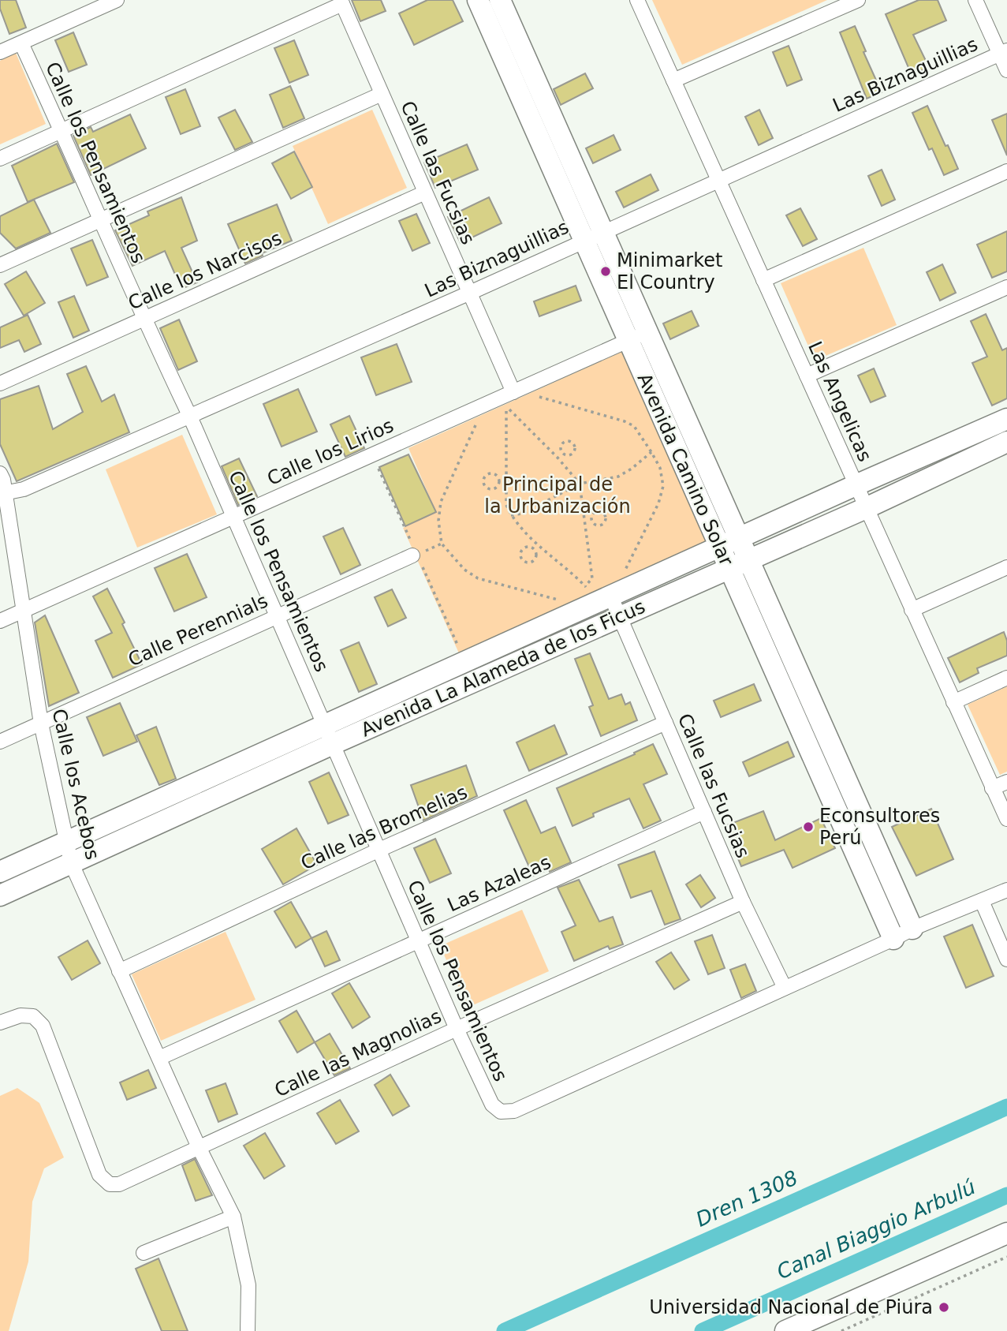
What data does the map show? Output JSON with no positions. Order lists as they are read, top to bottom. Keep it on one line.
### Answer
{"streets":{"street":["Las Biznaguillias","Calle los Pensamientos","Calle las Fucsias","Calle los Narcisos","Las Angelicas","Calle los Lirios","Avenida Camino Solar","Calle Perennials","Avenida La Alameda de los Ficus","Calle los Acebos","Calle las Bromelias","Las Azaleas","Calle las Magnolias"]},"crossings":[["Las Biznaguillias","Calle los Pensamientos"],["Las Biznaguillias","Calle las Fucsias"],["Las Biznaguillias","Las Angelicas"],["Las Biznaguillias","Avenida Camino Solar"],["Las Biznaguillias","Calle los Acebos"],["Calle los Pensamientos","Calle las Fucsias"],["Calle los Pensamientos","Calle los Narcisos"],["Calle los Pensamientos","Calle los Lirios"],["Calle los Pensamientos","Calle Perennials"],["Calle los Pensamientos","Avenida La Alameda de los Ficus"],["Calle los Pensamientos","Calle las Bromelias"],["Calle los Pensamientos","Las Azaleas"],["Calle los Pensamientos","Calle las Magnolias"],["Calle las Fucsias","Calle los Narcisos"],["Calle las Fucsias","Calle los Lirios"],["Calle las Fucsias","Avenida La Alameda de los Ficus"],["Calle las Fucsias","Calle las Bromelias"],["Calle las Fucsias","Las Azaleas"],["Calle las Fucsias","Calle las Magnolias"],["Las Angelicas","Avenida La Alameda de los Ficus"],["Calle los Lirios","Avenida Camino Solar"],["Calle los Lirios","Calle los Acebos"],["Avenida Camino Solar","Avenida La Alameda de los Ficus"],["Calle Perennials","Calle los Acebos"],["Avenida La Alameda de los Ficus","Calle los Acebos"],["Calle los Acebos","Calle las Bromelias"],["Calle los Acebos","Las Azaleas"],["Calle los Acebos","Calle las Magnolias"]],"water":["Dren 1308","Canal Biaggio Arbulú"],"parks":["Principal de la Urbanización"],"places":["Minimarket El Country","Econsultores Perú","Universidad Nacional de Piura"]}
